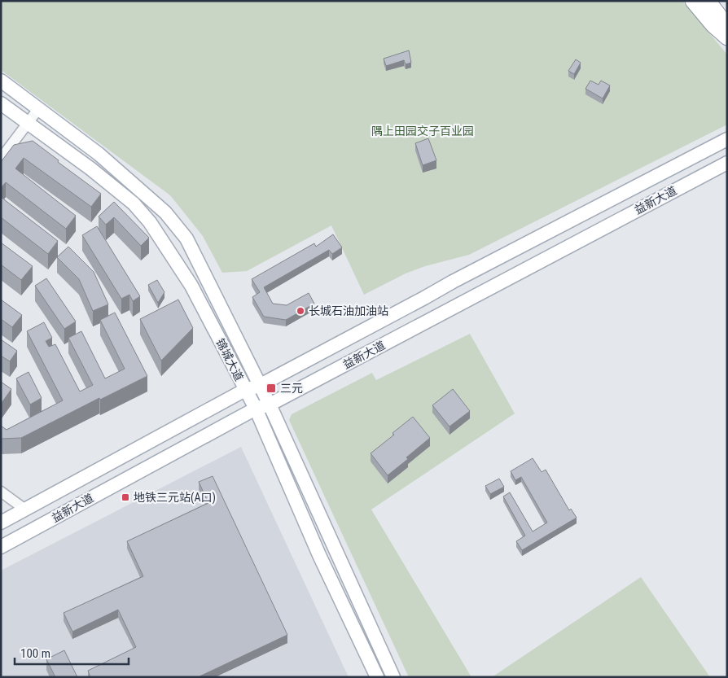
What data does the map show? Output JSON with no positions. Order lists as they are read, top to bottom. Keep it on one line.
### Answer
{"streets":{"main road":["益新大道","锦城大道"]},"crossings":[["益新大道","锦城大道"]],"parks":["隅上田园交子百业园"],"places":{"other":["长城石油加油站"],"transit":["三元","地铁三元站(A口)"]},"scale_bar":"100 m"}
